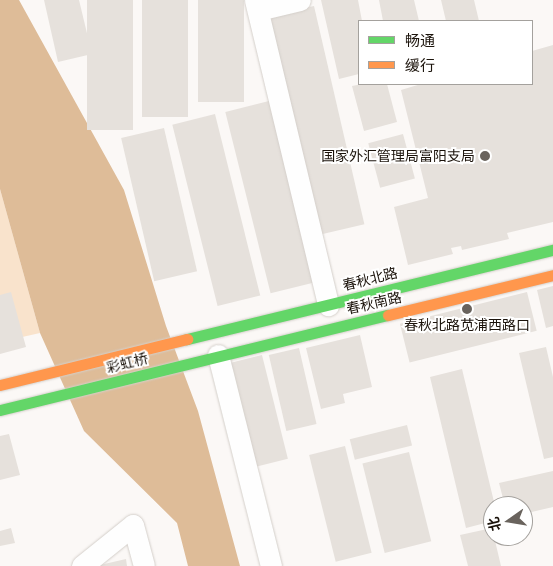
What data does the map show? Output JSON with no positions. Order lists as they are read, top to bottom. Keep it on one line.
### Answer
{"streets":{"street":["春秋北路","春秋南路","彩虹桥"]},"crossings":[["春秋北路","彩虹桥"],["春秋南路","彩虹桥"]],"places":["国家外汇管理局富阳支局","春秋北路苋浦西路口"],"legend":["畅通","缓行"],"north":"left"}
